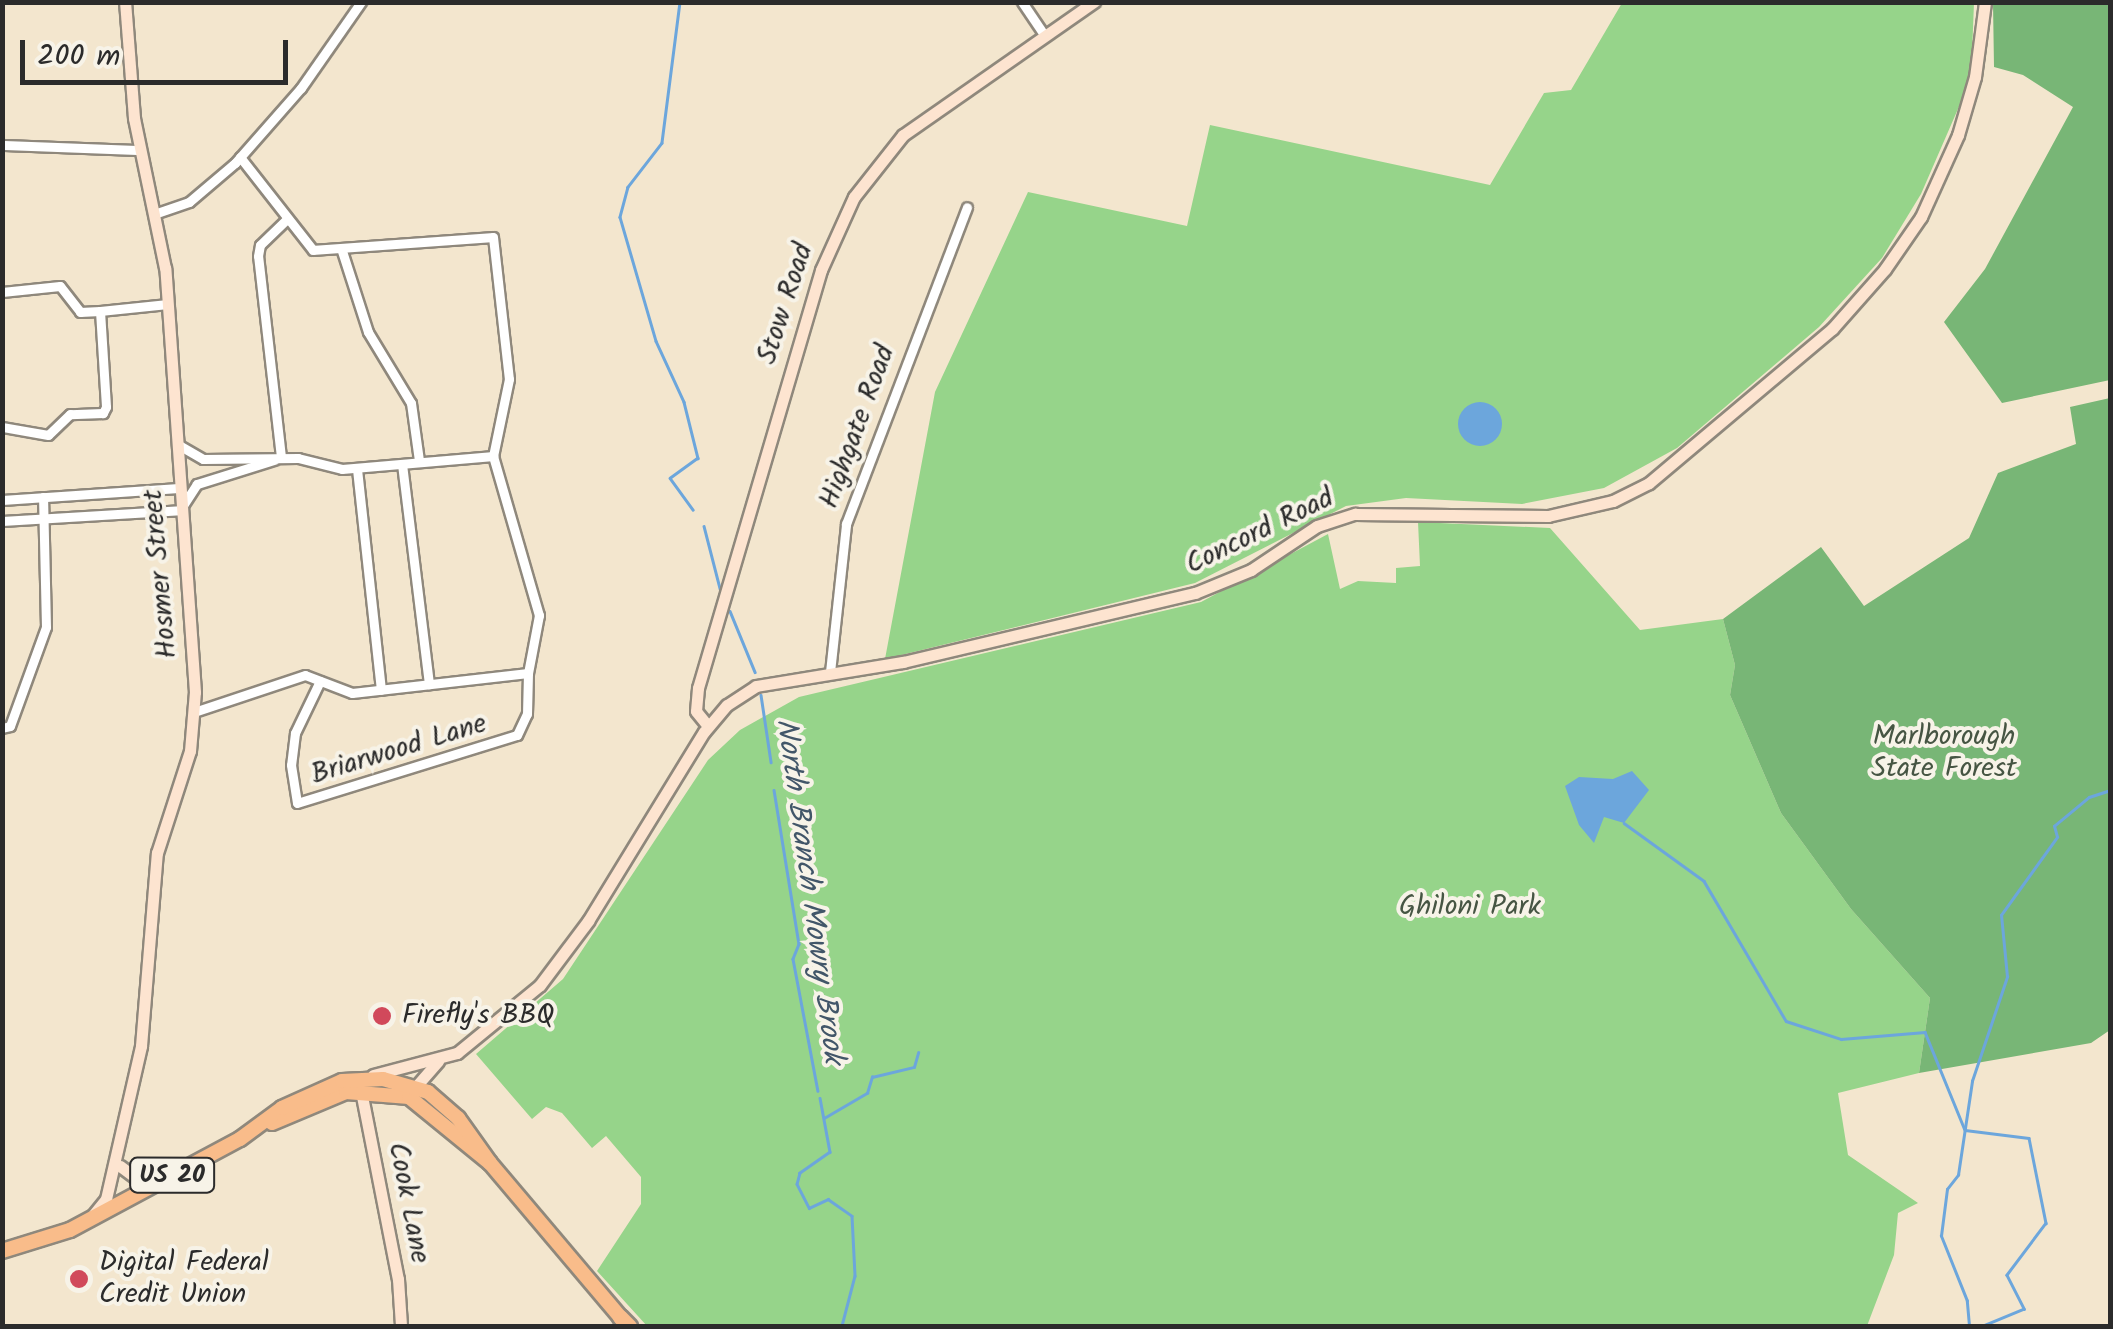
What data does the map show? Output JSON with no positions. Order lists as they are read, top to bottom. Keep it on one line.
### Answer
{"streets":{"main road":["US 20"],"street":["Stow Road","Highgate Road","Concord Road","Hosmer Street","Briarwood Lane","Cook Lane"]},"crossings":[["Stow Road","Concord Road"],["Highgate Road","Concord Road"],["Concord Road","US 20"],["Concord Road","Cook Lane"],["Hosmer Street","Briarwood Lane"],["Hosmer Street","US 20"],["US 20","Cook Lane"]],"water":["North Branch Mowry Brook"],"parks":["Marlborough State Forest","Ghiloni Park"],"places":["Firefly's BBQ","Digital Federal Credit Union"],"scale_bar":"200 m"}
